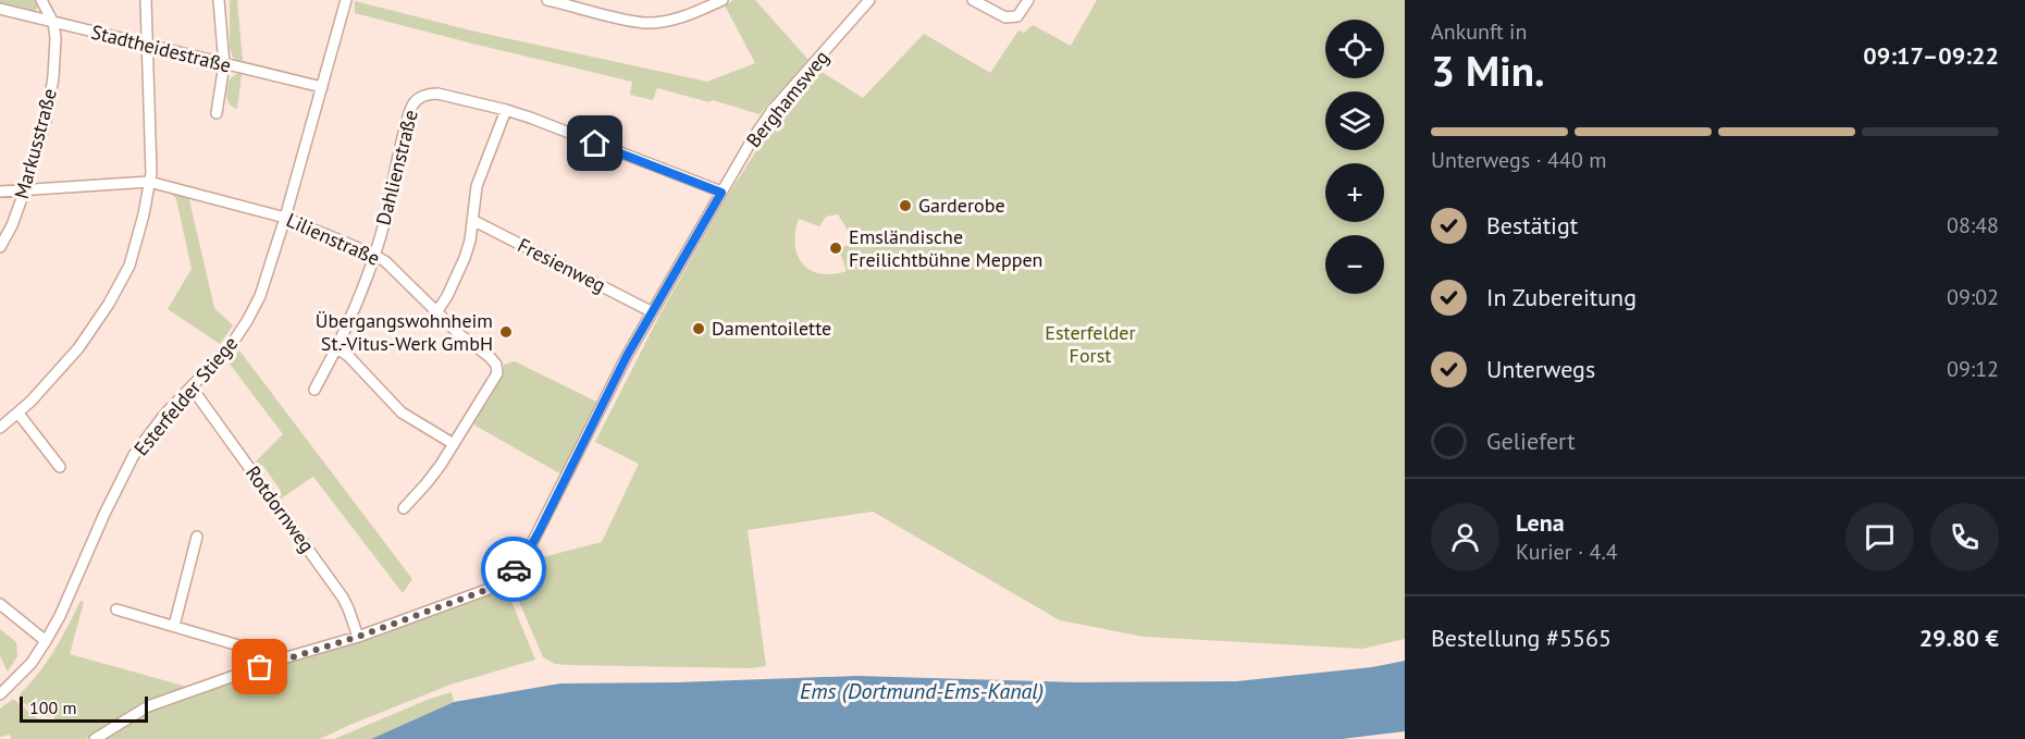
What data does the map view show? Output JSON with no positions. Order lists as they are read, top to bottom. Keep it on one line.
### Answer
{"streets":{"street":["Stadtheidestraße","Berghamsweg","Markusstraße","Dahlienstraße","Lilienstraße","Fresienweg","Esterfelder Stiege","Rotdornweg"]},"crossings":[["Stadtheidestraße","Markusstraße"],["Stadtheidestraße","Esterfelder Stiege"],["Berghamsweg","Dahlienstraße"],["Berghamsweg","Fresienweg"],["Berghamsweg","Rotdornweg"],["Markusstraße","Lilienstraße"],["Dahlienstraße","Lilienstraße"],["Lilienstraße","Esterfelder Stiege"],["Esterfelder Stiege","Rotdornweg"]],"water":["Ems (Dortmund-Ems-Kanal)"],"parks":["Esterfelder Forst"],"places":["Garderobe","Emsländische Freilichtbühne Meppen","Damentoilette","Übergangswohnheim St.-Vitus-Werk GmbH"],"scale_bar":"100 m","page":{"heading":["3 Min.","Ankunft in","09:17–09:22"],"panel":["Lena","Kurier · 4.4","Bestellung #5565","29.80 €"],"map_buttons":["+","−"],"bar":"Unterwegs · 440 m","list":[["Bestätigt","08:48"],["In Zubereitung","09:02"],["Unterwegs","09:12"],"Geliefert"],"scale":"100 m"}}
